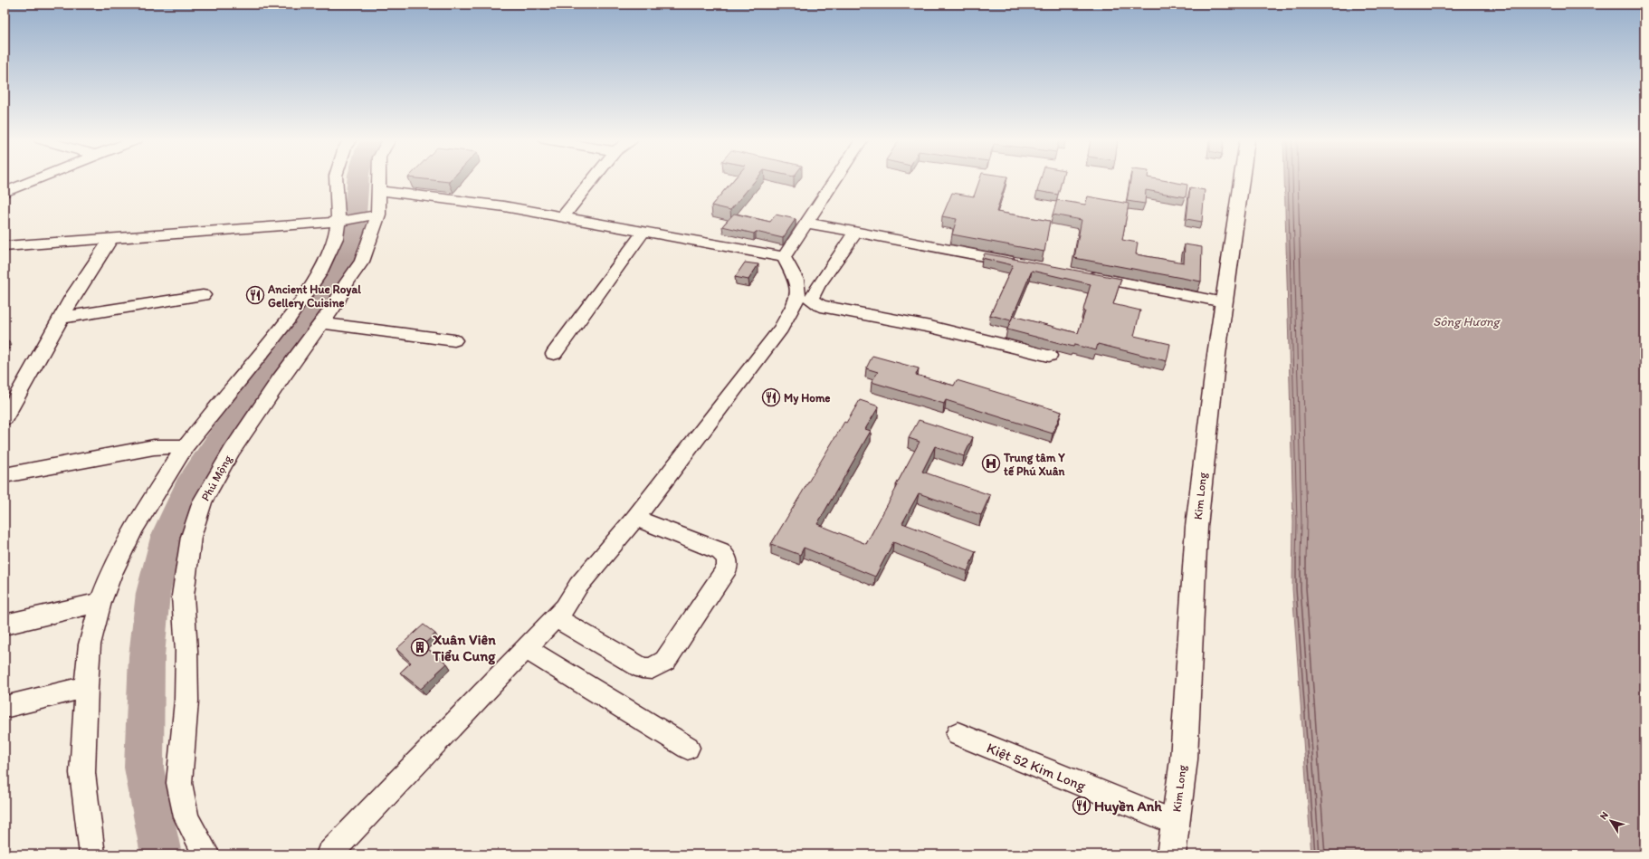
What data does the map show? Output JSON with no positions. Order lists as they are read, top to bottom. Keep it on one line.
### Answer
{"streets":{"main road":["Kim Long"],"street":["Phú Mộng","Kiệt 52 Kim Long"]},"crossings":[["Kim Long","Kiệt 52 Kim Long"]],"water":["Sông Hương"],"places":{"restaurant":["Ancient Hue Royal Gellery Cuisine","My Home","Huyền Anh"],"hospital":["Trung tâm Y tế Phú Xuân"],"building":["Xuân Viên Tiểu Cung"]},"north":"top left"}
